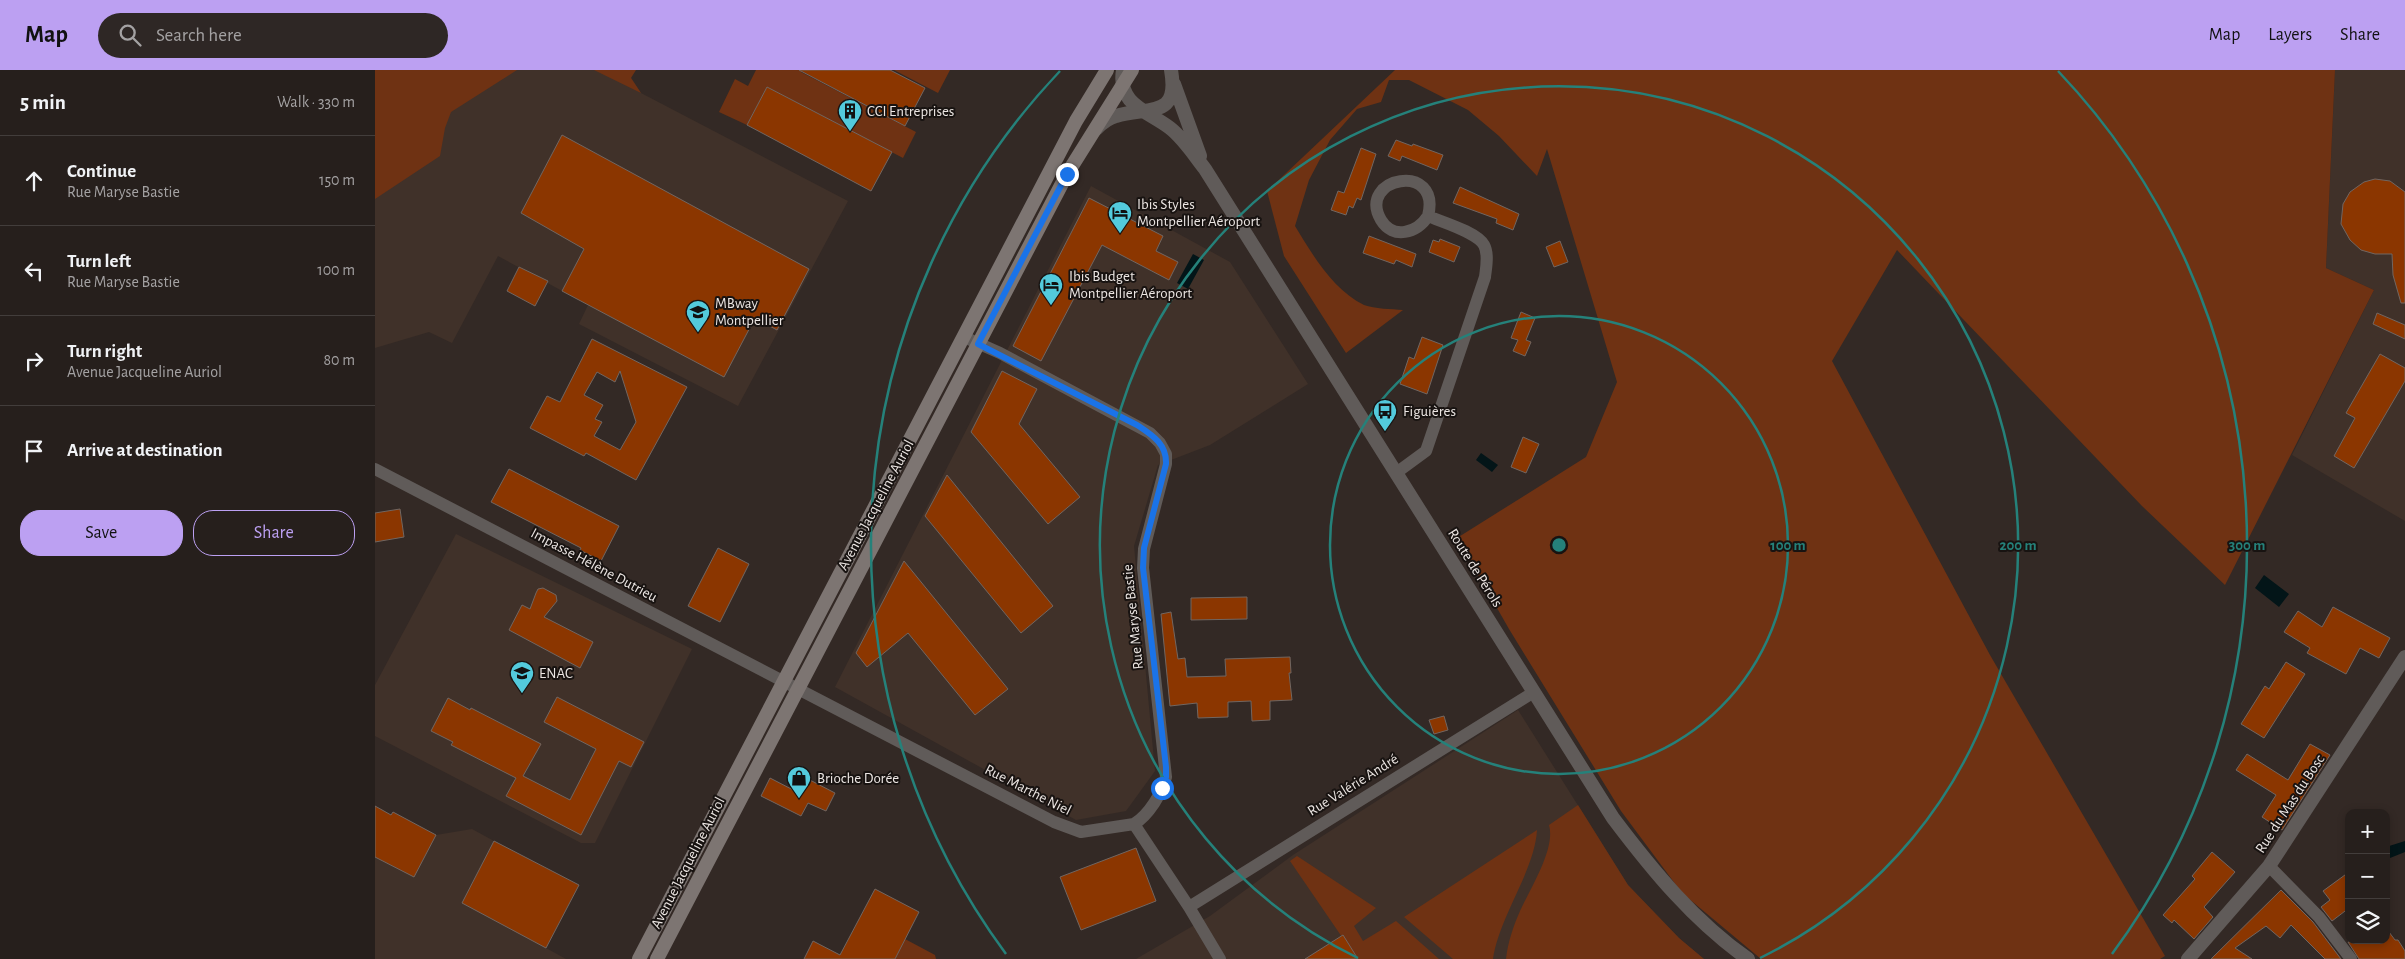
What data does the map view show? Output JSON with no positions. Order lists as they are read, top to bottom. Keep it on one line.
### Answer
{"streets":{"main road":["Avenue Jacqueline Auriol"],"street":["Impasse Hélène Dutrieu","Route de Pérols","Rue Maryse Bastie","Rue Valérie André","Rue Marthe Niel","Rue du Mas du Bosc"]},"crossings":[["Avenue Jacqueline Auriol","Impasse Hélène Dutrieu"],["Avenue Jacqueline Auriol","Route de Pérols"],["Avenue Jacqueline Auriol","Rue Maryse Bastie"],["Avenue Jacqueline Auriol","Rue Marthe Niel"],["Impasse Hélène Dutrieu","Rue Marthe Niel"],["Route de Pérols","Rue Valérie André"],["Rue Maryse Bastie","Rue Marthe Niel"]],"places":{"building":["CCI Entreprises"],"hotel":["Ibis Styles Montpellier Aéroport","Ibis Budget Montpellier Aéroport"],"school or university":["MBway Montpellier","ENAC"],"bus stop":["Figuières"],"shop":["Brioche Dorée"]},"page":{"header":"Map","search":"Search here","nav":["Map","Layers","Share"],"heading":["5 min","Walk · 330 m"],"list":[["Continue","Rue Maryse Bastie","150 m"],["Turn left","Rue Maryse Bastie","100 m"],["Turn right","Avenue Jacqueline Auriol","80 m"],"Arrive at destination"],"buttons":["Save","Share"],"map_buttons":["+","−"]},"rings":["100 m","200 m","300 m"]}
